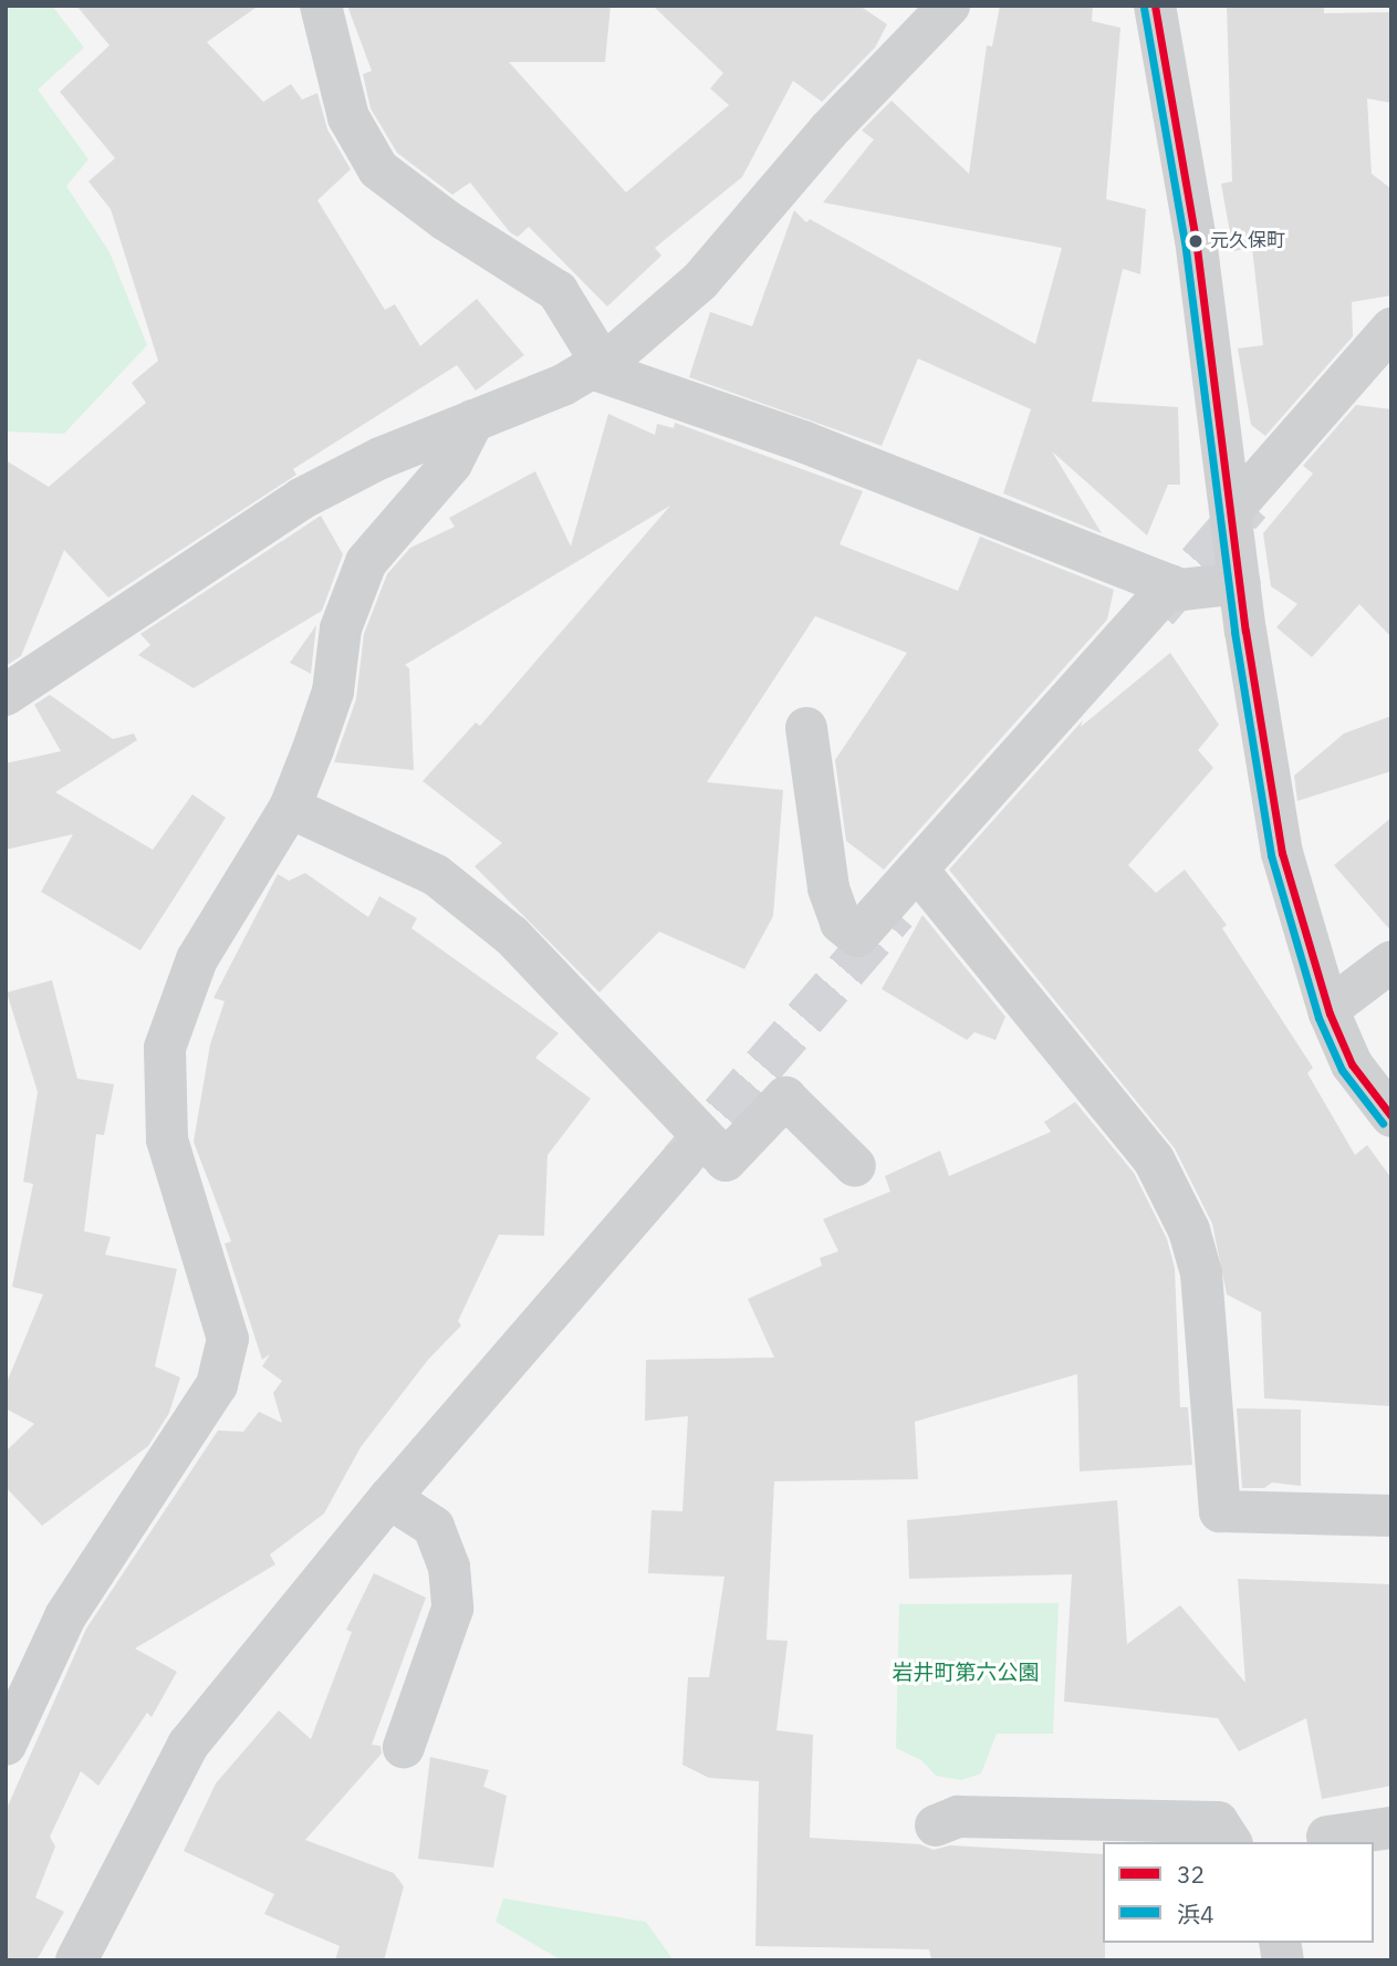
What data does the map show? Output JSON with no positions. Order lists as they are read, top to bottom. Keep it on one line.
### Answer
{"parks":["岩井町第六公園"],"places":["元久保町"],"lines":["transit line 32","transit line 浜4"],"legend":["32","浜4"]}
